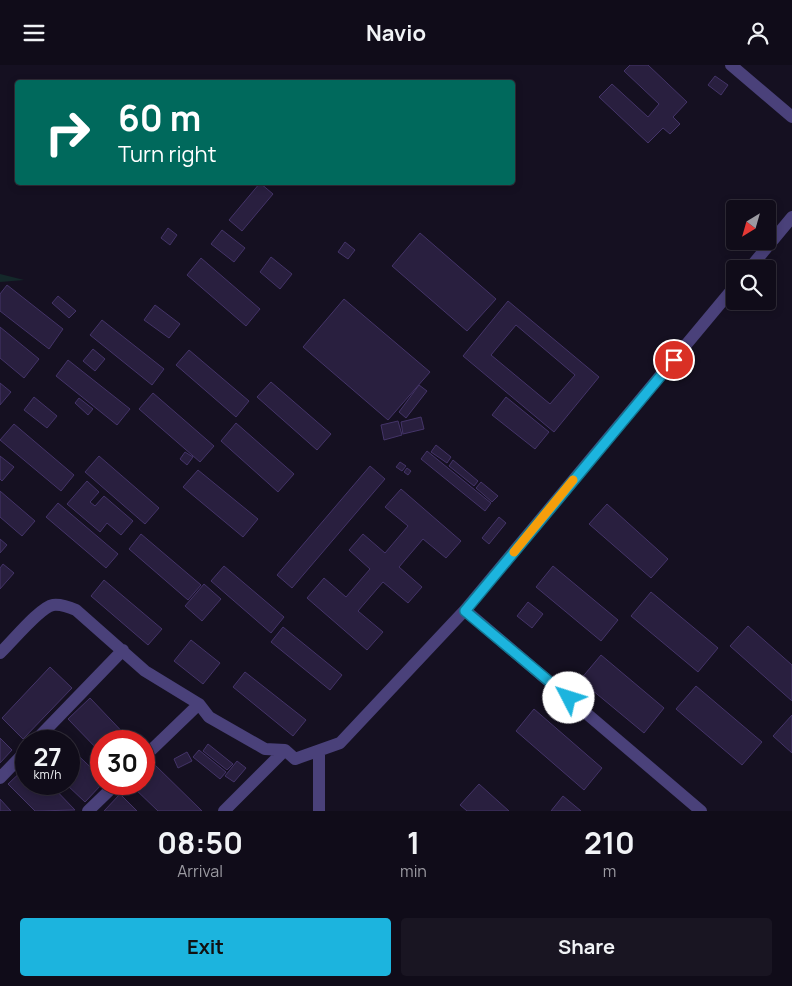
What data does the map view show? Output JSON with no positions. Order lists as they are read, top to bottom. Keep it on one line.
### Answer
{"north":"bottom left","page":{"header":"Navio","turn":["60 m","Turn right"],"speed":"27 km/h","limit":"30","eta":["08:50","Arrival","1","min","210","m"],"buttons":["Exit","Share"]}}
